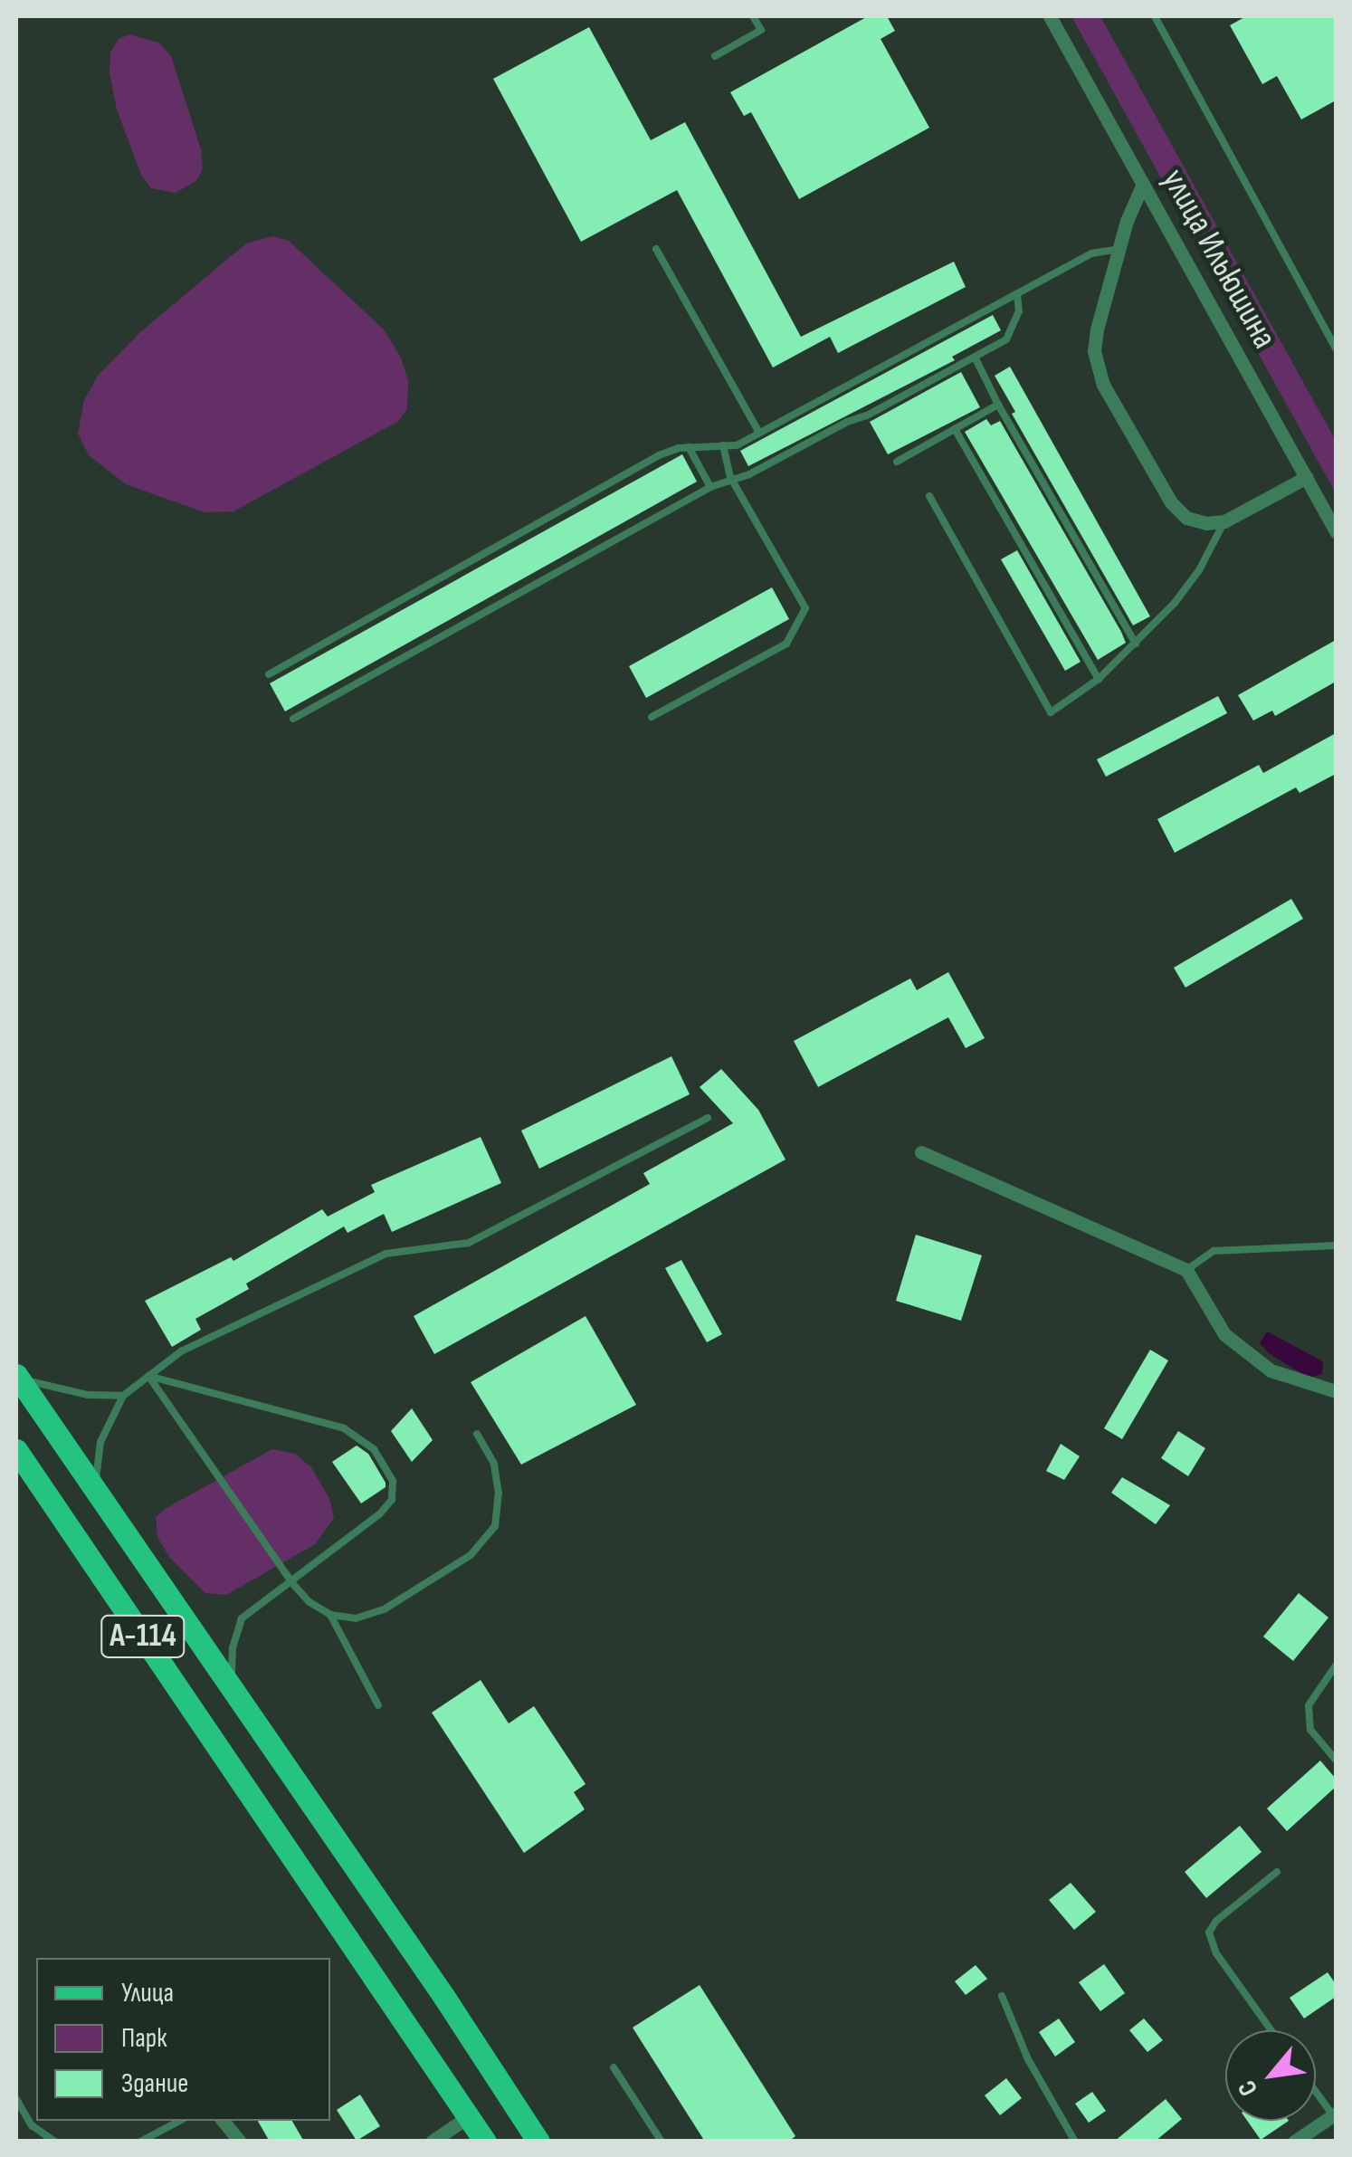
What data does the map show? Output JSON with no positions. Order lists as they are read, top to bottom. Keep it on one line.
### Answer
{"streets":{"main road":["А-114"],"street":["улица Ильюшина"]},"legend":["Улица","Парк","Здание"],"north":"bottom left"}
